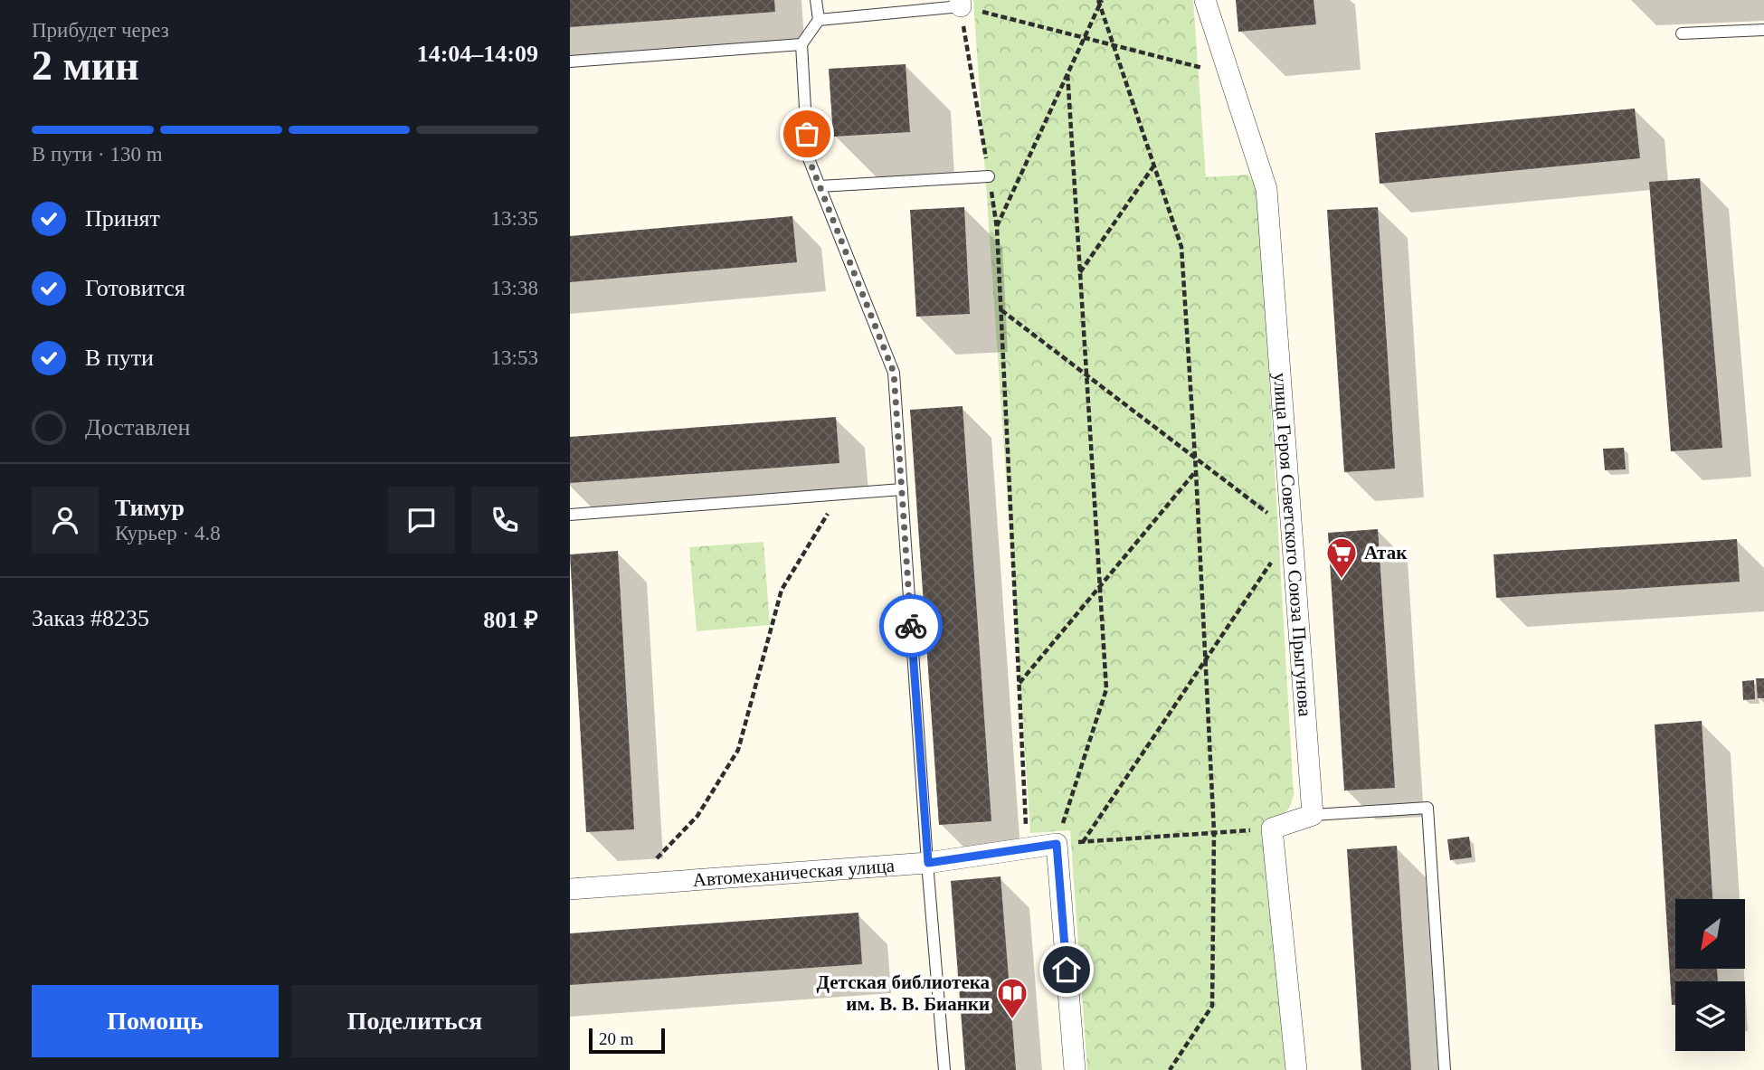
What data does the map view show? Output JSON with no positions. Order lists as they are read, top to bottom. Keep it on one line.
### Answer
{"streets":{"street":["улица Героя Советского Союза Прыгунова","Автомеханическая улица"]},"places":{"supermarket":["Атак"],"library":["Детская библиотека им. В. В. Бианки"]},"scale_bar":"20 m","north":"bottom left","page":{"heading":["2 мин","Прибудет через","14:04–14:09"],"panel":["Тимур","Курьер · 4.8","Заказ #8235","801 ₽"],"bar":"В пути · 130 m","list":[["Принят","13:35"],["Готовится","13:38"],["В пути","13:53"],"Доставлен"],"buttons":["Помощь","Поделиться"],"scale":"20 m"}}
